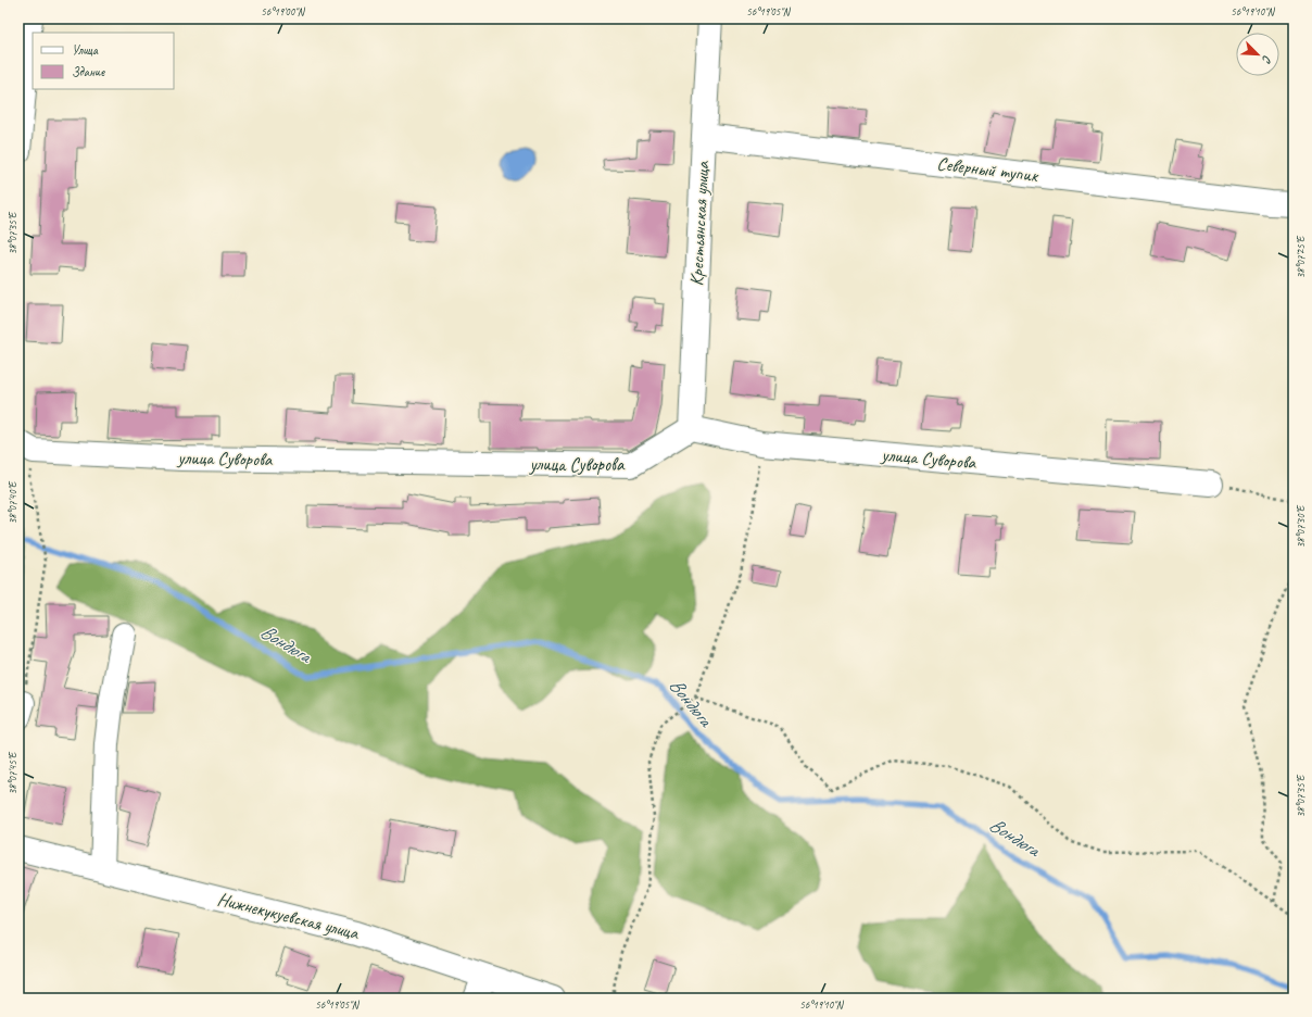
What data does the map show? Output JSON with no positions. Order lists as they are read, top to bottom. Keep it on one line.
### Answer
{"streets":{"street":["Северный тупик","Крестьянская улица","улица Суворова","Нижнекукуевская улица"]},"crossings":[["Северный тупик","Крестьянская улица"],["Крестьянская улица","улица Суворова"]],"water":["Вондюга"],"legend":["Улица","Здание"],"north":"bottom right","coordinates":["56°19'00\"N","56°19'05\"N","56°19'10\"N","38°07'35\"E","38°07'25\"E","38°07'40\"E","38°07'30\"E","38°07'45\"E"]}
